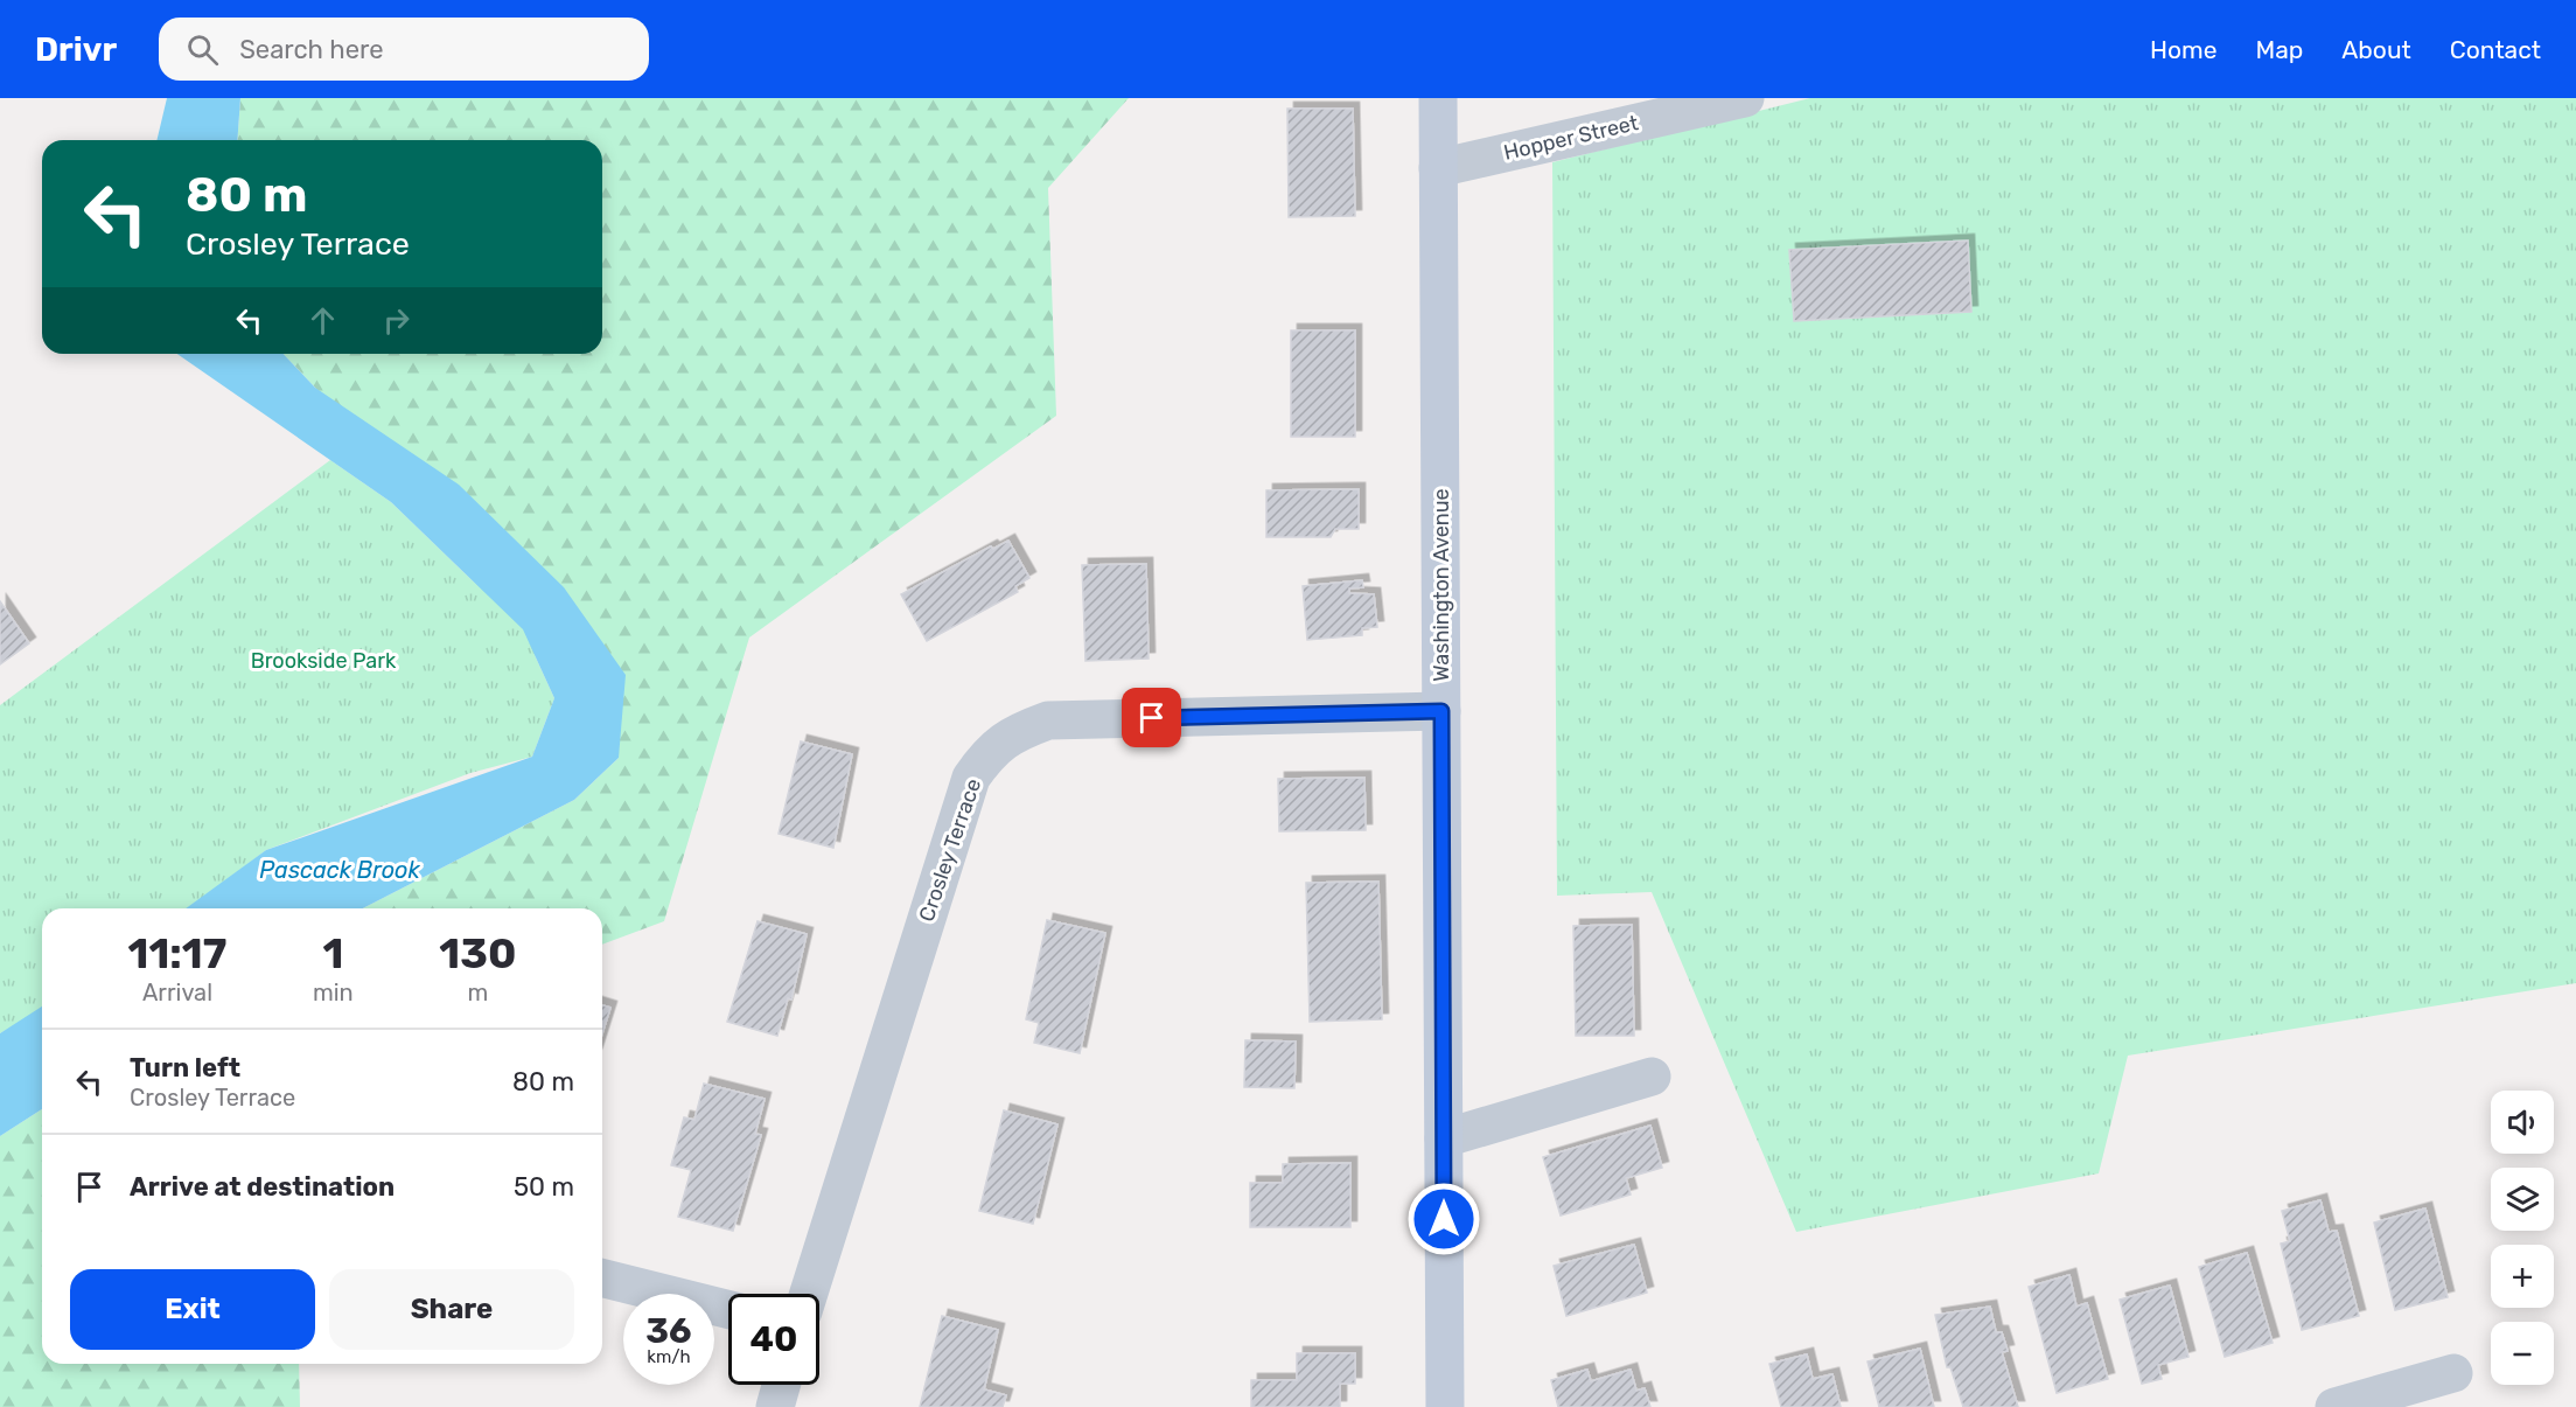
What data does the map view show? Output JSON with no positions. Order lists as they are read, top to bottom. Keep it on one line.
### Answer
{"streets":{"street":["Hopper Street","Washington Avenue","Crosley Terrace"]},"crossings":[["Hopper Street","Washington Avenue"],["Washington Avenue","Crosley Terrace"]],"water":["Pascack Brook"],"parks":["Brookside Park"],"page":{"header":"Drivr","search":"Search here","nav":["Home","Map","About","Contact"],"turn":["80 m","Crosley Terrace"],"eta":["11:17","Arrival","1","min","130","m"],"list":[{"name":"Turn left","note":"Crosley Terrace","value":"80 m"},{"name":"Arrive at destination","value":"50 m"}],"map_buttons":["+","−"],"buttons":["Exit","Share"],"speed":"36 km/h","limit":"40"}}
